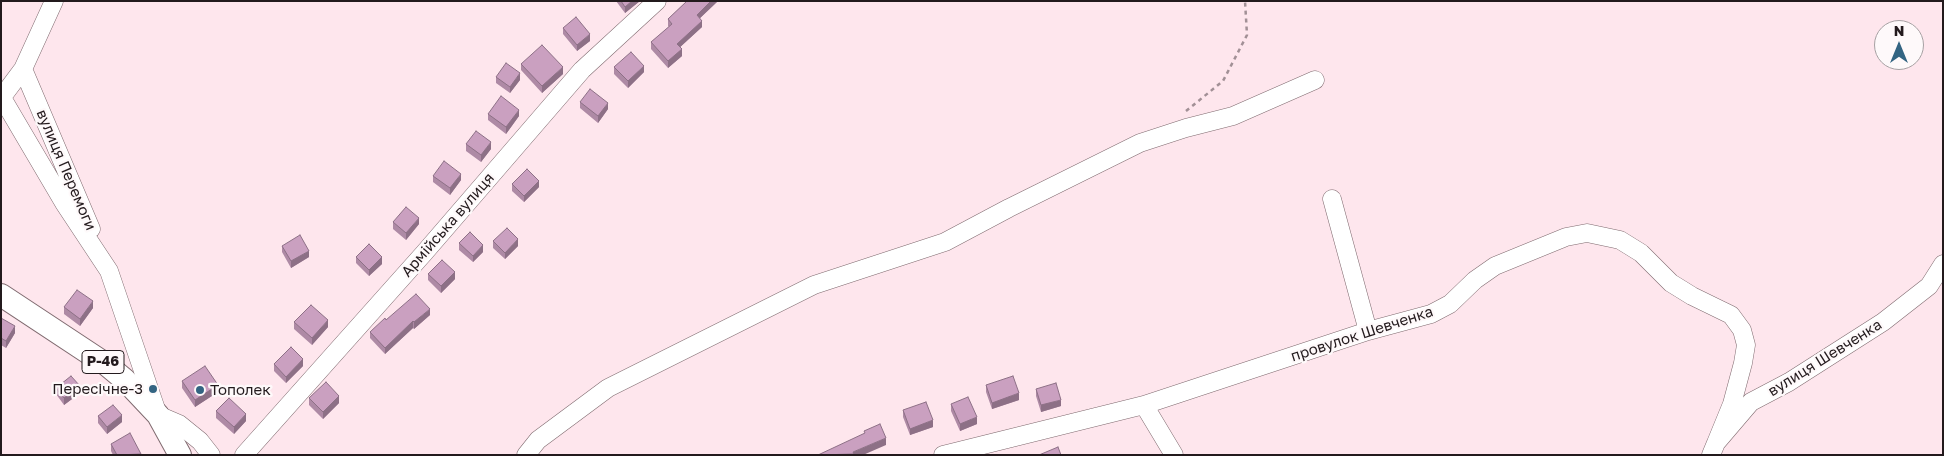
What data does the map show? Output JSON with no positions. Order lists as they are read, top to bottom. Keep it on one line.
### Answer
{"streets":{"main road":["Р-46"],"street":["вулиця Перемоги","Армійська вулиця","провулок Шевченка","вулиця Шевченка"]},"crossings":[["вулиця Перемоги","Р-46"],["провулок Шевченка","вулиця Шевченка"]],"places":["Пересічне-3","Тополек"],"north":"top"}
